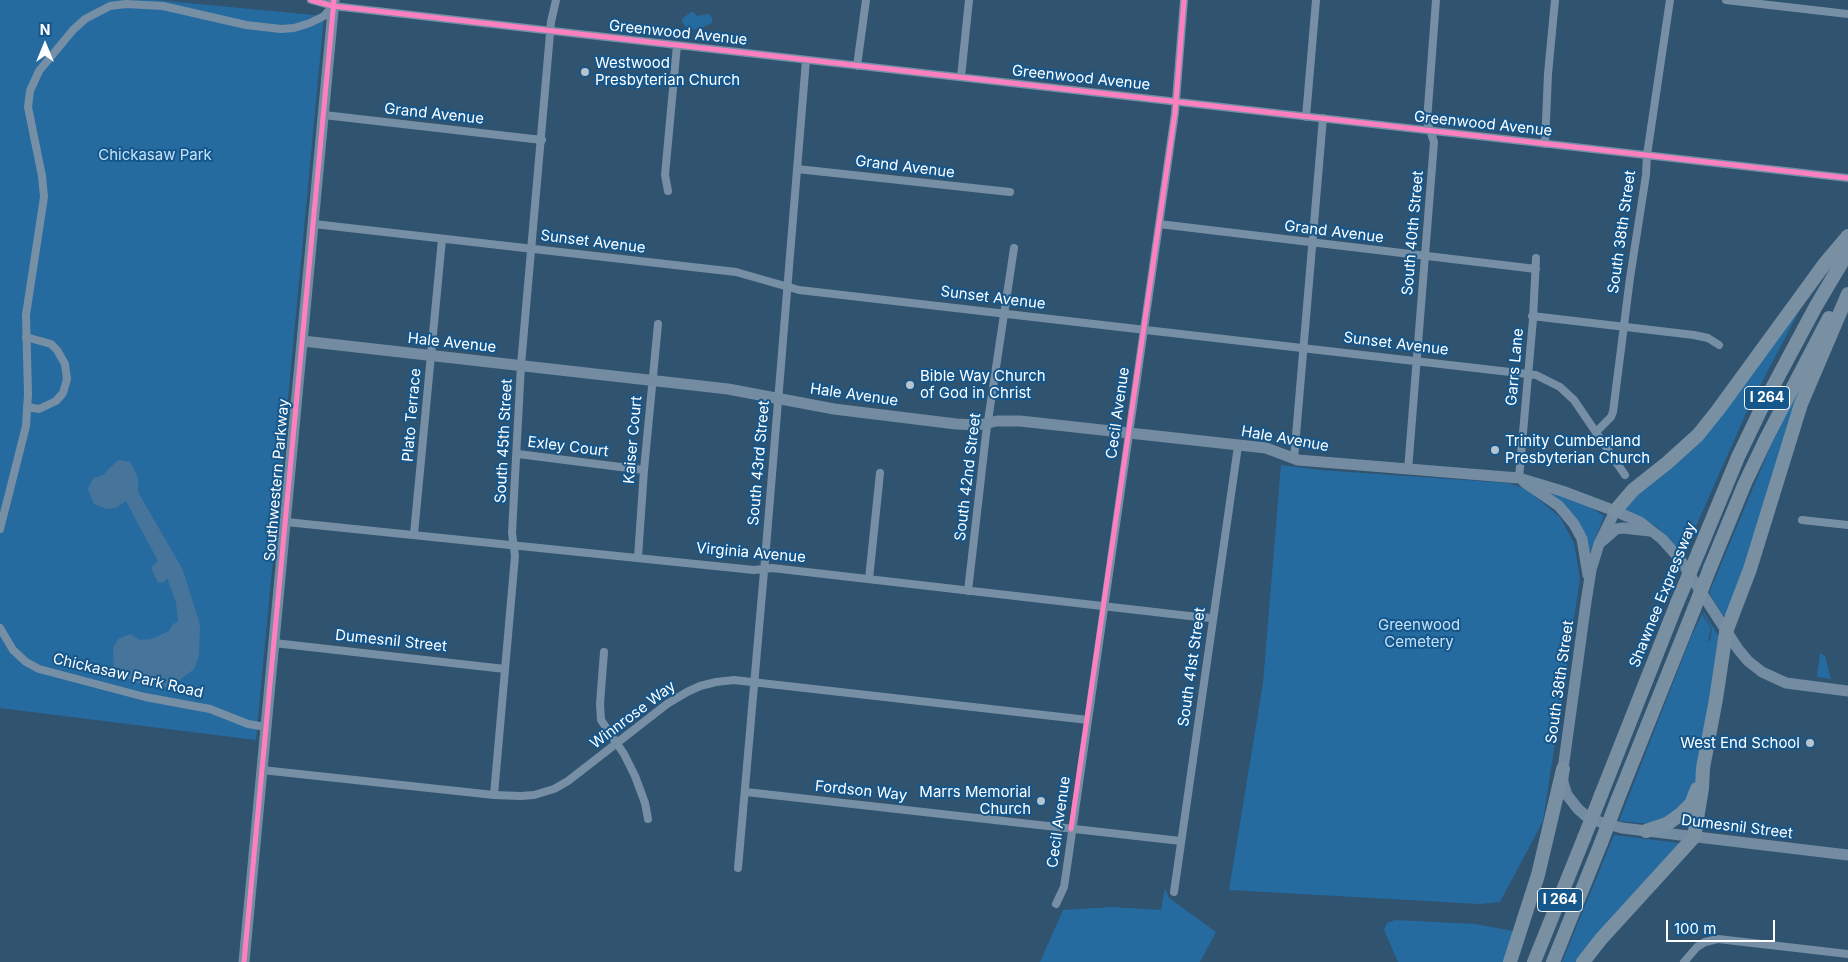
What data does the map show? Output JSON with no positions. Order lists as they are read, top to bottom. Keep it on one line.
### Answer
{"streets":{"highway":["I 264","Shawnee Expressway"],"street":["Greenwood Avenue","Grand Avenue","South 38th Street","South 40th Street","Sunset Avenue","Hale Avenue","Garrs Lane","Cecil Avenue","Plato Terrace","Kaiser Court","South 45th Street","Exley Court","South 43rd Street","South 42nd Street","Southwestern Parkway","Virginia Avenue","Dumesnil Street","South 41st Street","Chickasaw Park Road","Winnrose Way","Fordson Way"]},"crossings":[["Greenwood Avenue","South 38th Street"],["Greenwood Avenue","South 40th Street"],["Greenwood Avenue","Cecil Avenue"],["Greenwood Avenue","South 45th Street"],["Greenwood Avenue","South 43rd Street"],["Greenwood Avenue","Southwestern Parkway"],["Grand Avenue","South 40th Street"],["Grand Avenue","Garrs Lane"],["Grand Avenue","Cecil Avenue"],["Grand Avenue","South 45th Street"],["Grand Avenue","South 43rd Street"],["Grand Avenue","Southwestern Parkway"],["South 38th Street","Sunset Avenue"],["South 38th Street","Dumesnil Street"],["South 40th Street","Sunset Avenue"],["South 40th Street","Hale Avenue"],["Sunset Avenue","Garrs Lane"],["Sunset Avenue","Cecil Avenue"],["Sunset Avenue","Plato Terrace"],["Sunset Avenue","South 45th Street"],["Sunset Avenue","South 43rd Street"],["Sunset Avenue","South 42nd Street"],["Sunset Avenue","Southwestern Parkway"],["Hale Avenue","Garrs Lane"],["Hale Avenue","Cecil Avenue"],["Hale Avenue","Plato Terrace"],["Hale Avenue","Kaiser Court"],["Hale Avenue","South 45th Street"],["Hale Avenue","South 43rd Street"],["Hale Avenue","South 42nd Street"],["Hale Avenue","Southwestern Parkway"],["Hale Avenue","South 41st Street"],["Cecil Avenue","Virginia Avenue"],["Cecil Avenue","Winnrose Way"],["Cecil Avenue","Fordson Way"],["Plato Terrace","Virginia Avenue"],["Kaiser Court","Exley Court"],["Kaiser Court","Virginia Avenue"],["South 45th Street","Exley Court"],["South 45th Street","Virginia Avenue"],["South 45th Street","Dumesnil Street"],["South 45th Street","Winnrose Way"],["South 43rd Street","Virginia Avenue"],["South 43rd Street","Winnrose Way"],["South 43rd Street","Fordson Way"],["South 42nd Street","Virginia Avenue"],["Southwestern Parkway","Virginia Avenue"],["Southwestern Parkway","Dumesnil Street"],["Southwestern Parkway","Chickasaw Park Road"],["Southwestern Parkway","Winnrose Way"],["Virginia Avenue","South 41st Street"],["South 41st Street","Fordson Way"]],"parks":["Chickasaw Park","Greenwood Cemetery"],"places":["Westwood Presbyterian Church","Bible Way Church of God in Christ","Trinity Cumberland Presbyterian Church","West End School","Marrs Memorial Church"],"scale_bar":"100 m","north":"top"}
